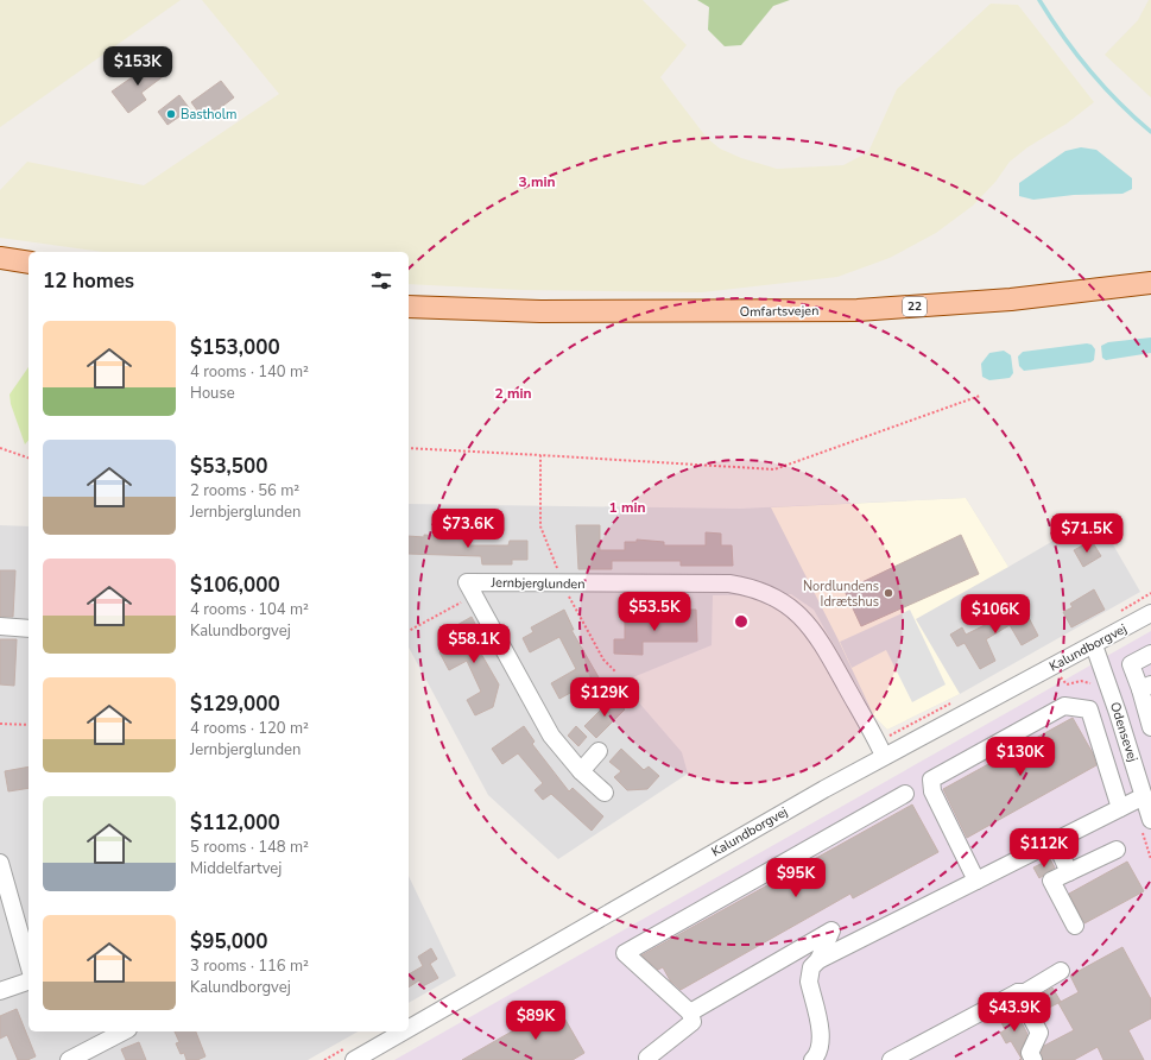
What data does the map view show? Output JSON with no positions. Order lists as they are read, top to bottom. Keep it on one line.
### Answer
{"streets":{"main road":["22","Omfartsvejen"],"street":["Jernbjerglunden","Kalundborgvej","Odensevej"]},"crossings":[["Jernbjerglunden","Kalundborgvej"],["Kalundborgvej","Odensevej"]],"places":["Bastholm","Nordlundens Idrætshus"],"page":{"price":["$153K","$73.6K","$71.5K","$53.5K","$106K","$58.1K","$129K","$130K","$112K","$95K","$43.9K","$89K"],"heading":"12 homes","list":[{"name":"$153,000","note":"4 rooms · 140 m² · House"},{"name":"$53,500","note":"2 rooms · 56 m² · Jernbjerglunden"},{"name":"$106,000","note":"4 rooms · 104 m² · Kalundborgvej"},{"name":"$129,000","note":"4 rooms · 120 m² · Jernbjerglunden"},{"name":"$112,000","note":"5 rooms · 148 m² · Middelfartvej"},{"name":"$95,000","note":"3 rooms · 116 m² · Kalundborgvej"}]},"rings":["3 min","2 min","1 min"]}
